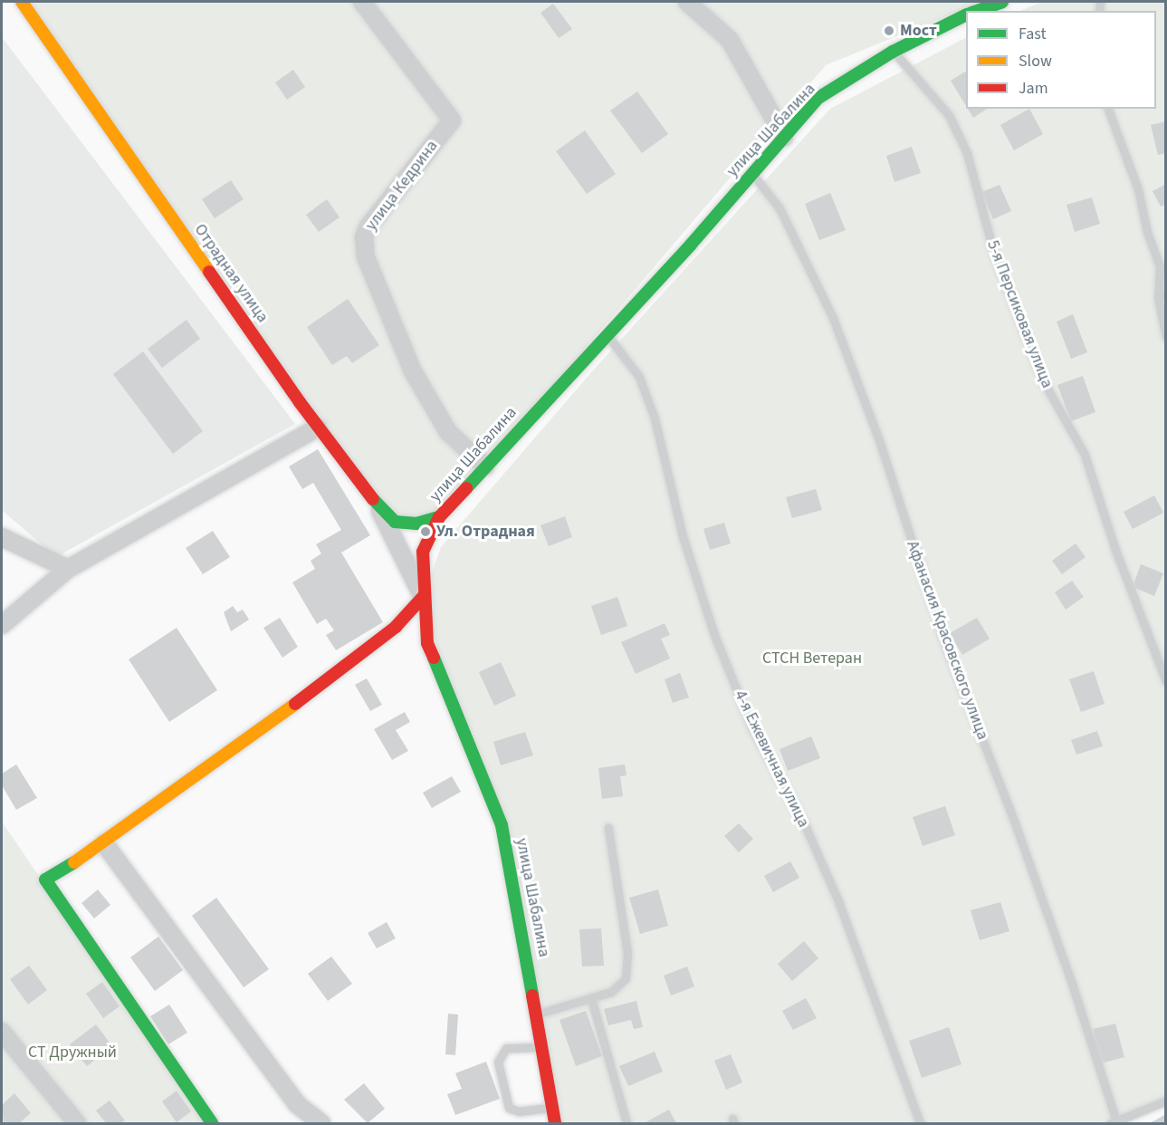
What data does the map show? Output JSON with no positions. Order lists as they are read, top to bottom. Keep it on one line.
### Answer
{"streets":{"main road":["улица Шабалина","Отрадная улица"],"street":["улица Кедрина"],"lane":["5-я Персиковая улица","Афанасия Красовского улица","4-я Ежевичная улица"]},"crossings":[["улица Шабалина","улица Кедрина"],["улица Шабалина","Отрадная улица"],["улица Шабалина","5-я Персиковая улица"],["улица Шабалина","Афанасия Красовского улица"],["улица Шабалина","4-я Ежевичная улица"]],"parks":["СТСН Ветеран","СТ Дружный"],"places":["Мост","Ул. Отрадная"],"legend":["Fast","Slow","Jam"]}
